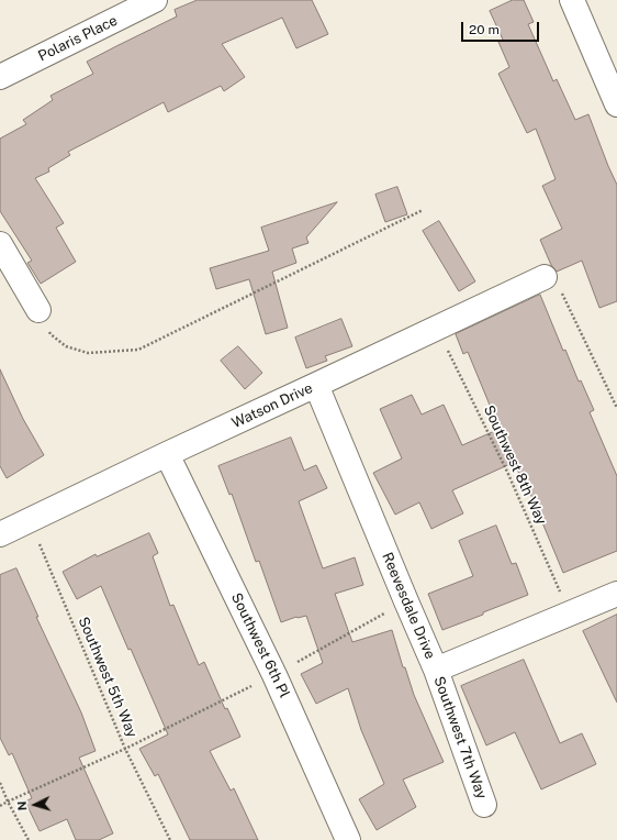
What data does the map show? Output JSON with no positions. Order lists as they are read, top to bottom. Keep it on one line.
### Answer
{"streets":{"street":["Polaris Place","Watson Drive","Reevesdale Drive","Southwest 6th Pl","Southwest 7th Way"],"path":["Southwest 8th Way","Southwest 5th Way"]},"crossings":[["Watson Drive","Southwest 8th Way"],["Watson Drive","Reevesdale Drive"],["Watson Drive","Southwest 6th Pl"],["Watson Drive","Southwest 5th Way"],["Southwest 8th Way","Reevesdale Drive"],["Reevesdale Drive","Southwest 7th Way"]],"scale_bar":"20 m","north":"left"}
